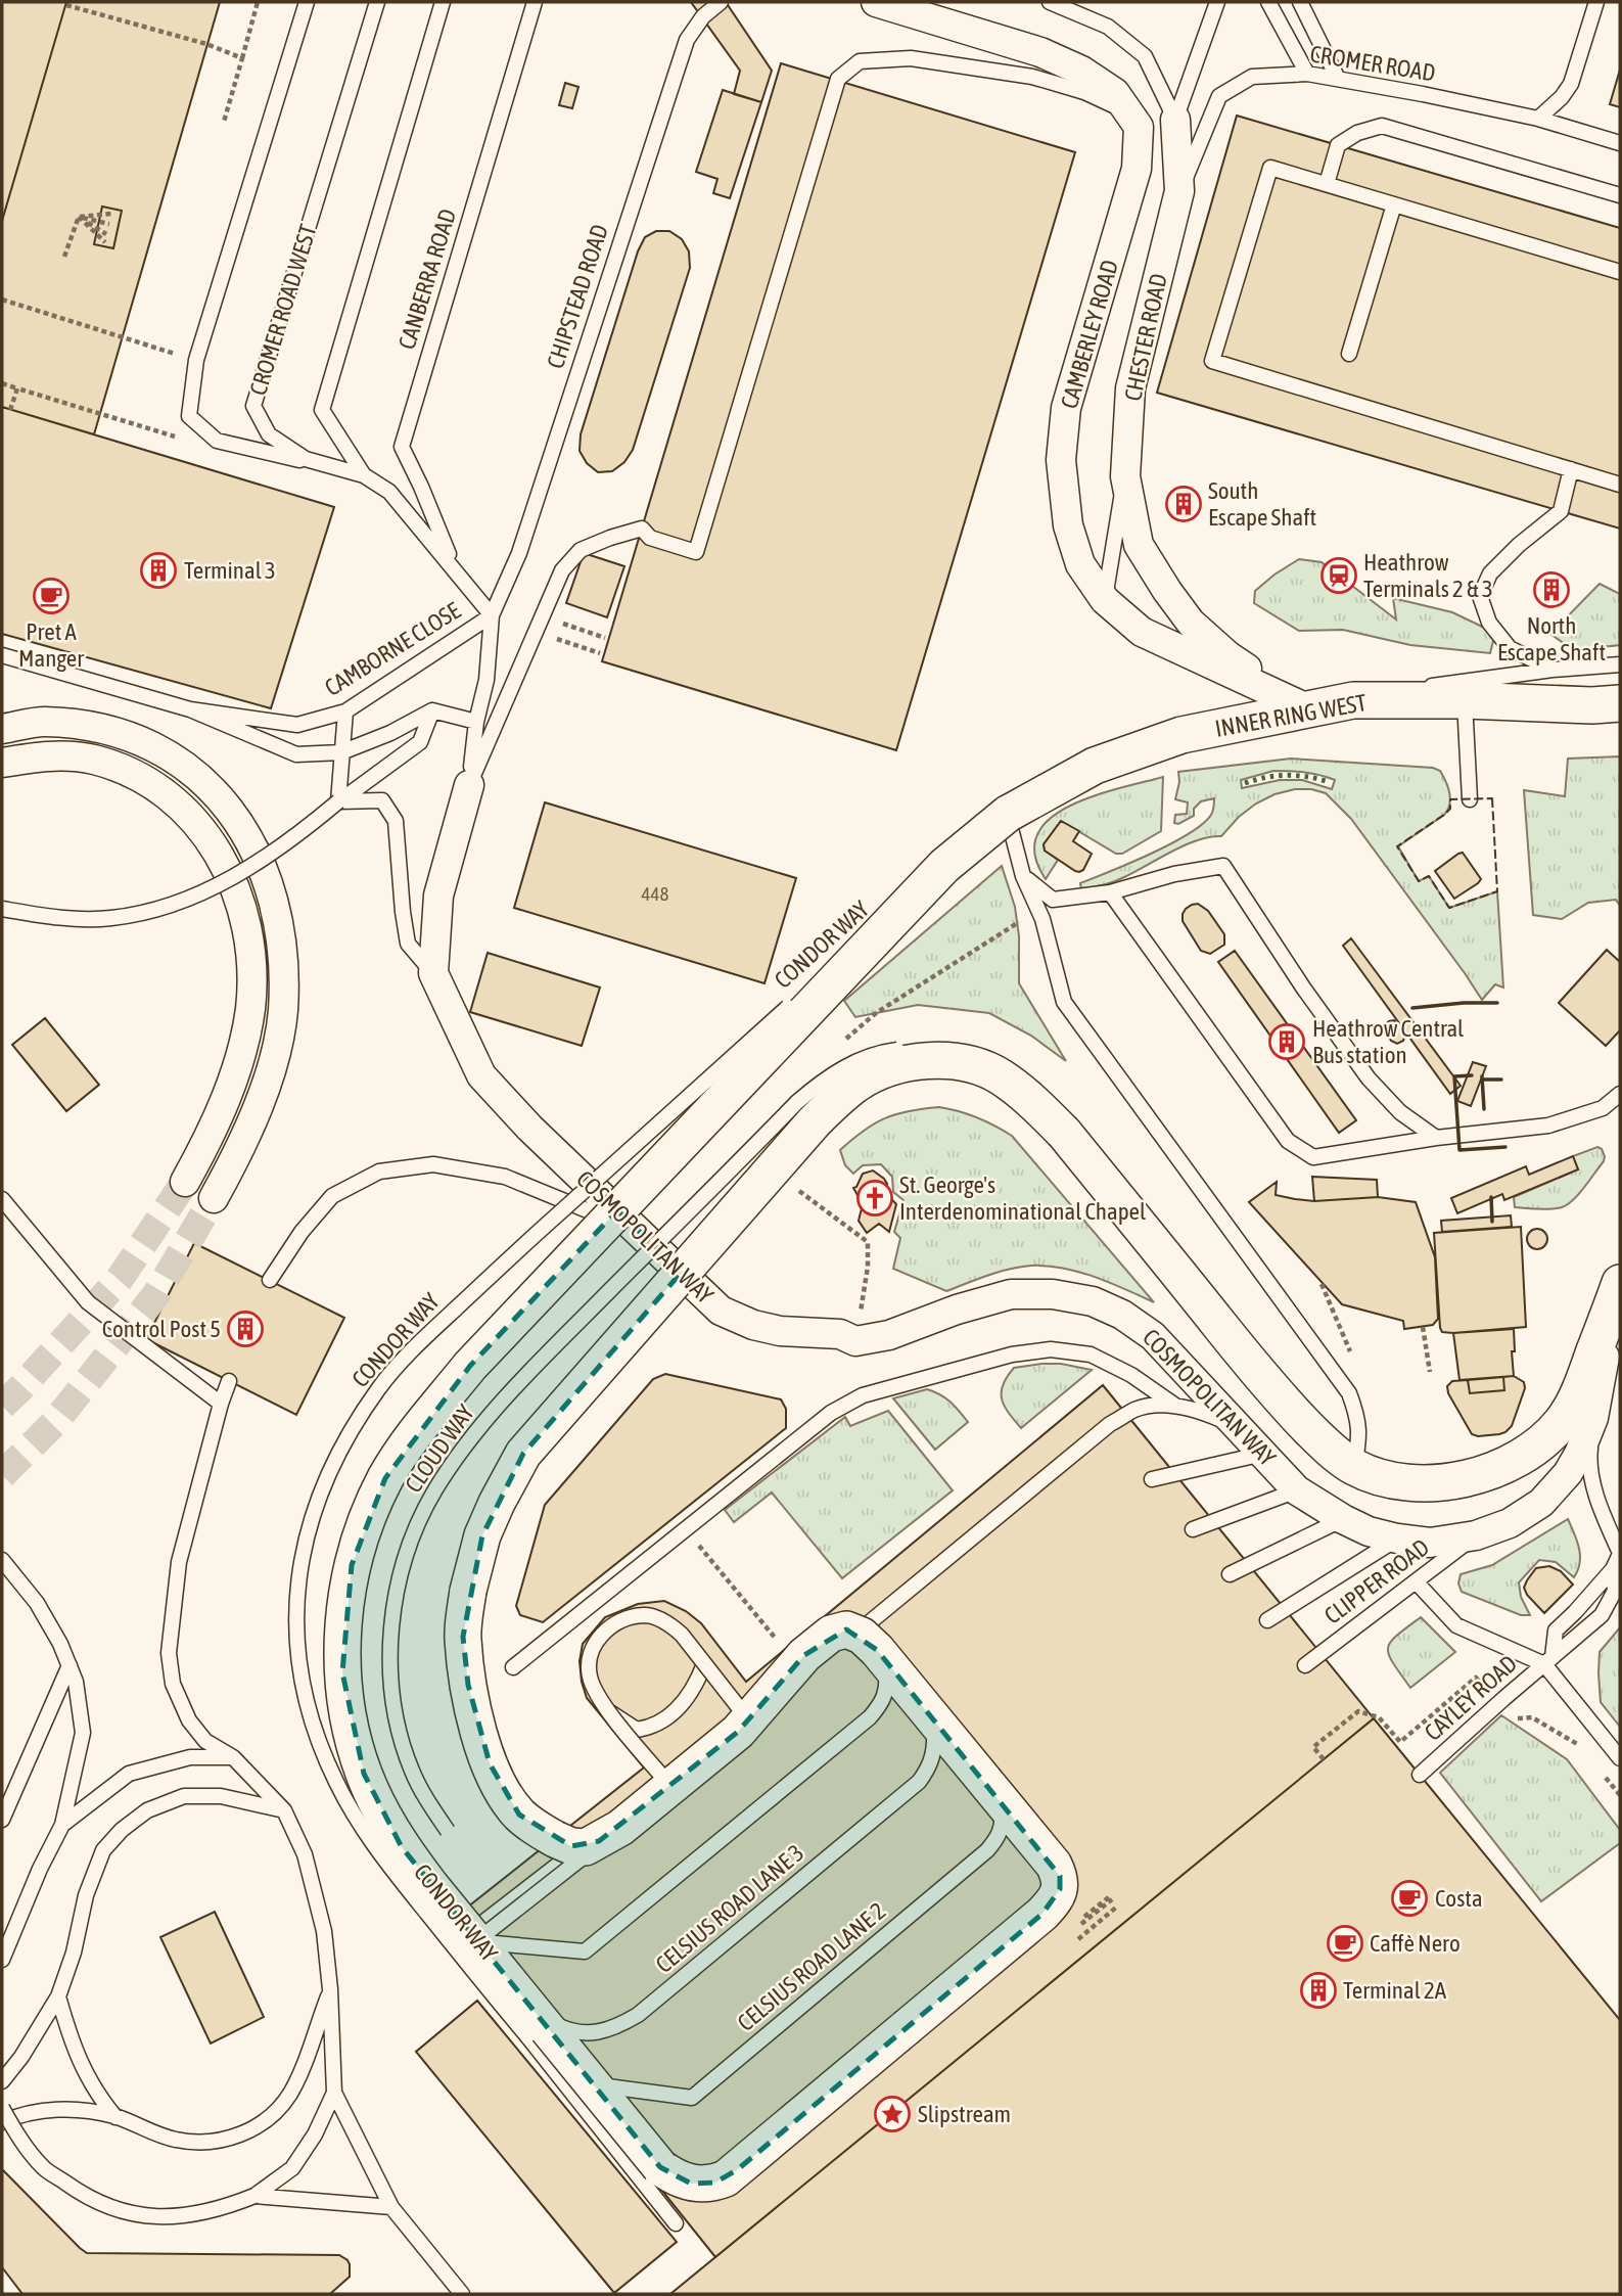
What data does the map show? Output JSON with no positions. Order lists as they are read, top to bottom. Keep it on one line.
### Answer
{"streets":{"street":["CAMBERLEY ROAD","CHESTER ROAD","INNER RING WEST","COSMOPOLITAN WAY"],"lane":["CROMER ROAD","CANBERRA ROAD","CHIPSTEAD ROAD","CROMER ROAD WEST","CAMBORNE CLOSE","CONDOR WAY","CLOUD WAY","CLIPPER ROAD","CAYLEY ROAD","CELSIUS ROAD LANE 3","CELSIUS ROAD LANE 2"]},"crossings":[["CROMER ROAD","CHESTER ROAD"],["CANBERRA ROAD","CROMER ROAD WEST"],["CHIPSTEAD ROAD","CAMBORNE CLOSE"],["CAMBERLEY ROAD","CHESTER ROAD"],["CAMBERLEY ROAD","INNER RING WEST"],["CHESTER ROAD","INNER RING WEST"],["INNER RING WEST","CONDOR WAY"],["INNER RING WEST","CELSIUS ROAD LANE 3"],["INNER RING WEST","CELSIUS ROAD LANE 2"],["COSMOPOLITAN WAY","CLIPPER ROAD"]],"places":{"building":["South Escape Shaft","Terminal 3","North Escape Shaft","Heathrow Central Bus station","Control Post 5","Terminal 2A"],"station":["Heathrow Terminals 2 & 3"],"cafe":["Pret A Manger","Costa","Caffè Nero"],"church":["St. George's Interdenominational Chapel"],"place":["Slipstream"]},"house_numbers":["448"]}
